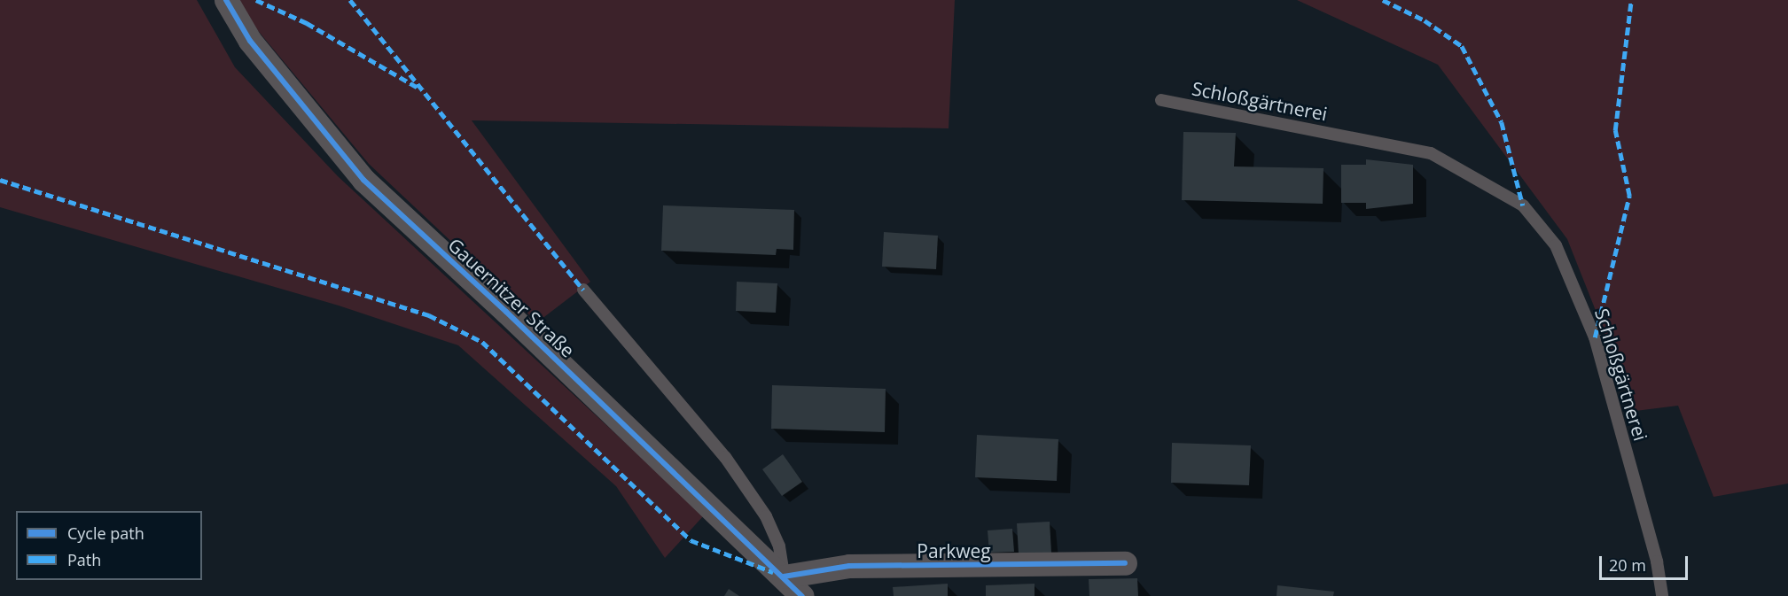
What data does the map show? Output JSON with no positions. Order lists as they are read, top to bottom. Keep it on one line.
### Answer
{"streets":{"street":["Gauernitzer Straße","Parkweg"],"lane":["Schloßgärtnerei"]},"crossings":[["Gauernitzer Straße","Parkweg"]],"legend":["Cycle path","Path"],"scale_bar":"20 m"}
